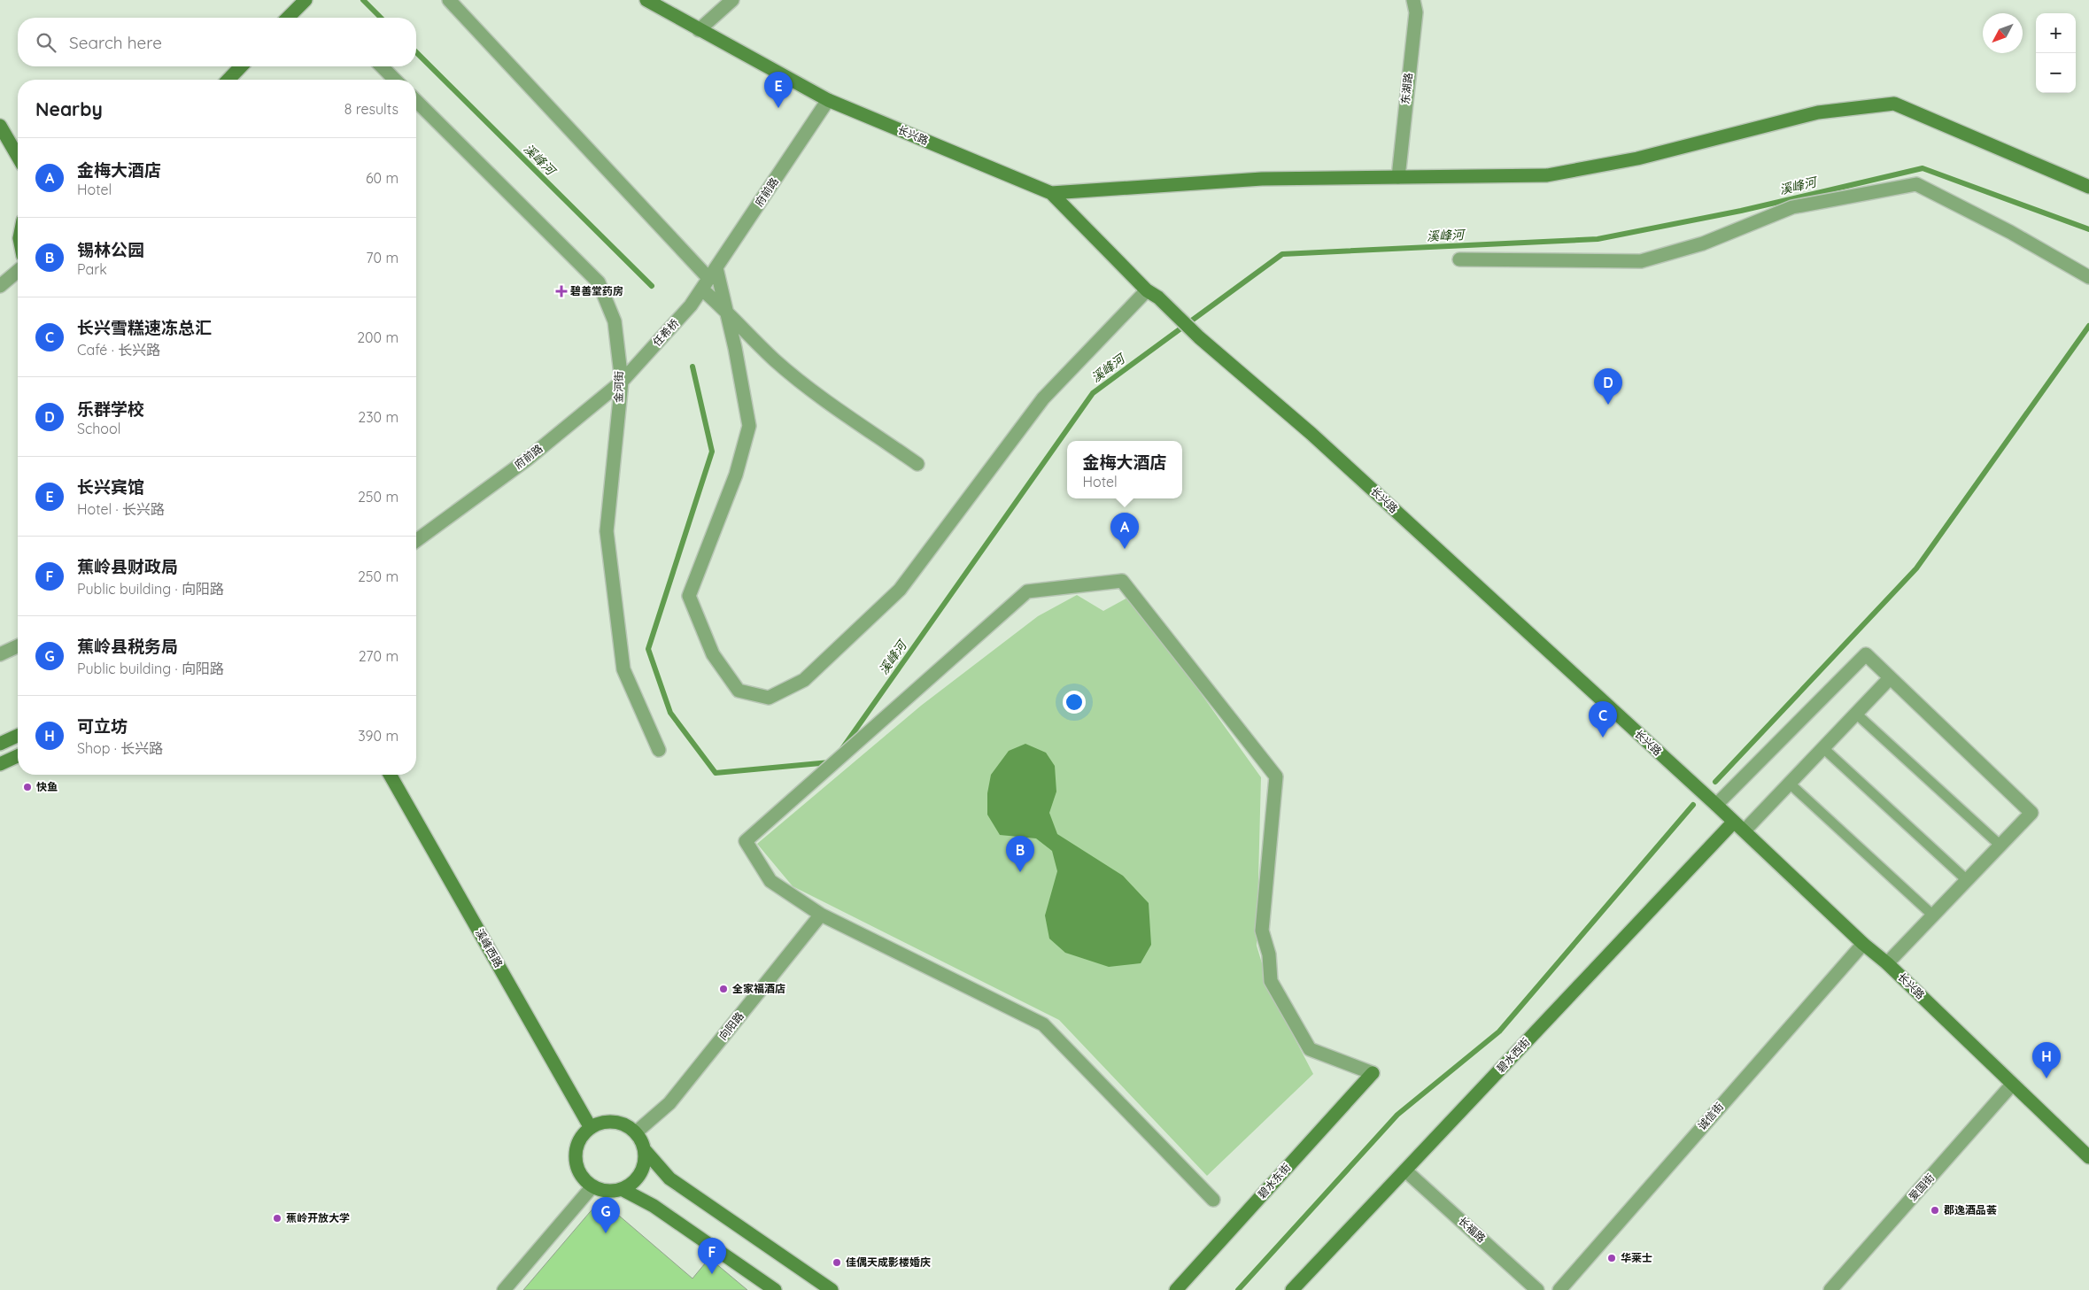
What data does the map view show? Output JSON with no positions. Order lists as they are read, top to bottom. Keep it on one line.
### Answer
{"streets":{"street":["东湖路","长兴路","府前路","任希桥","金河街","溪峰西路","向阳路","碧水西街","诚信街","碧水东街","爱国街","长福路"]},"crossings":[["长兴路","府前路"],["长兴路","碧水西街"],["长兴路","诚信街"],["长兴路","爱国街"],["府前路","任希桥"],["府前路","金河街"],["溪峰西路","向阳路"],["向阳路","碧水东街"],["碧水西街","长福路"]],"water":["溪峰河"],"places":{"health":["碧善堂药房"],"other":["快鱼","全家福酒店","郡逸酒品荟","蕉岭开放大学","华莱士","佳偶天成影楼婚庆"]},"north":"bottom left","page":{"map_buttons":["+","−"],"search":"Search here","pins":["E","D","A","C","B","H","G","F"],"heading":["Nearby","8 results"],"list":[{"mark":"A","name":"金梅大酒店","note":"Hotel","value":"60 m"},{"mark":"B","name":"锡林公园","note":"Park","value":"70 m"},{"mark":"C","name":"长兴雪糕速冻总汇","note":"Café · 长兴路","value":"200 m"},{"mark":"D","name":"乐群学校","note":"School","value":"230 m"},{"mark":"E","name":"长兴宾馆","note":"Hotel · 长兴路","value":"250 m"},{"mark":"F","name":"蕉岭县财政局","note":"Public building · 向阳路","value":"250 m"},{"mark":"G","name":"蕉岭县税务局","note":"Public building · 向阳路","value":"270 m"},{"mark":"H","name":"可立坊","note":"Shop · 长兴路","value":"390 m"}],"popup":["金梅大酒店","Hotel"]}}
